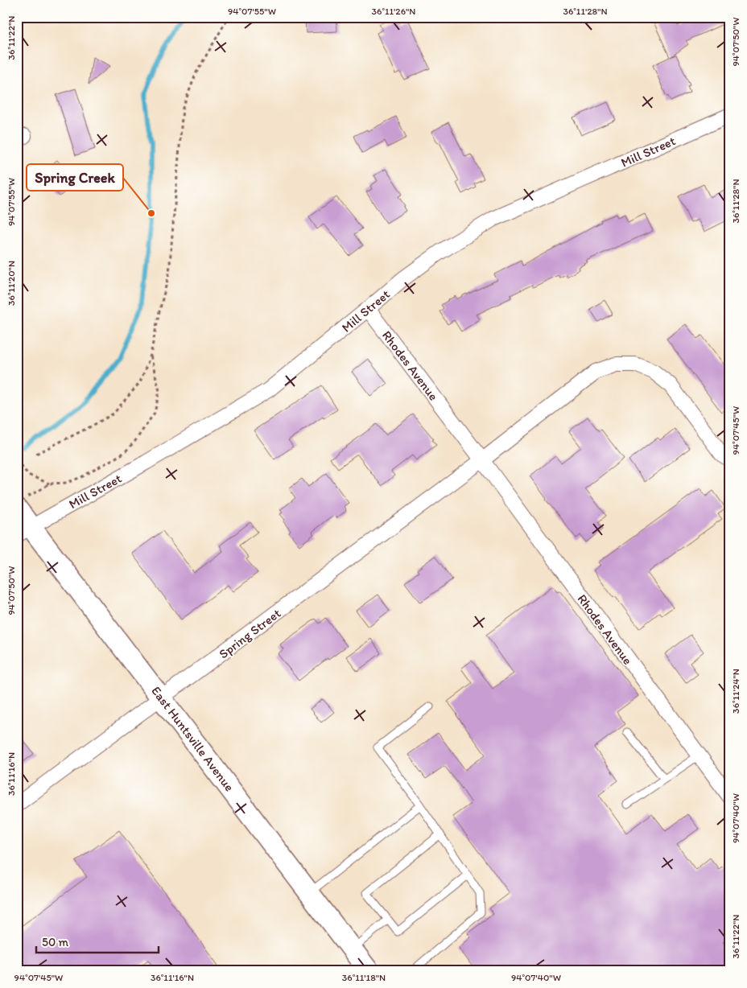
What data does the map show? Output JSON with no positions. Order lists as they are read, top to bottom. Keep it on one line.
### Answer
{"streets":{"main road":["East Huntsville Avenue"],"street":["Mill Street","Rhodes Avenue","Spring Street"]},"crossings":[["Mill Street","Rhodes Avenue"],["Mill Street","East Huntsville Avenue"],["Rhodes Avenue","Spring Street"],["Spring Street","East Huntsville Avenue"]],"places":["Spring Creek"],"scale_bar":"50 m","coordinates":["94°07'55\"W","36°11'26\"N","36°11'28\"N","36°11'22\"N","94°07'50\"W","36°11'20\"N","94°07'45\"W","36°11'24\"N","36°11'16\"N","94°07'40\"W","36°11'18\"N"]}
